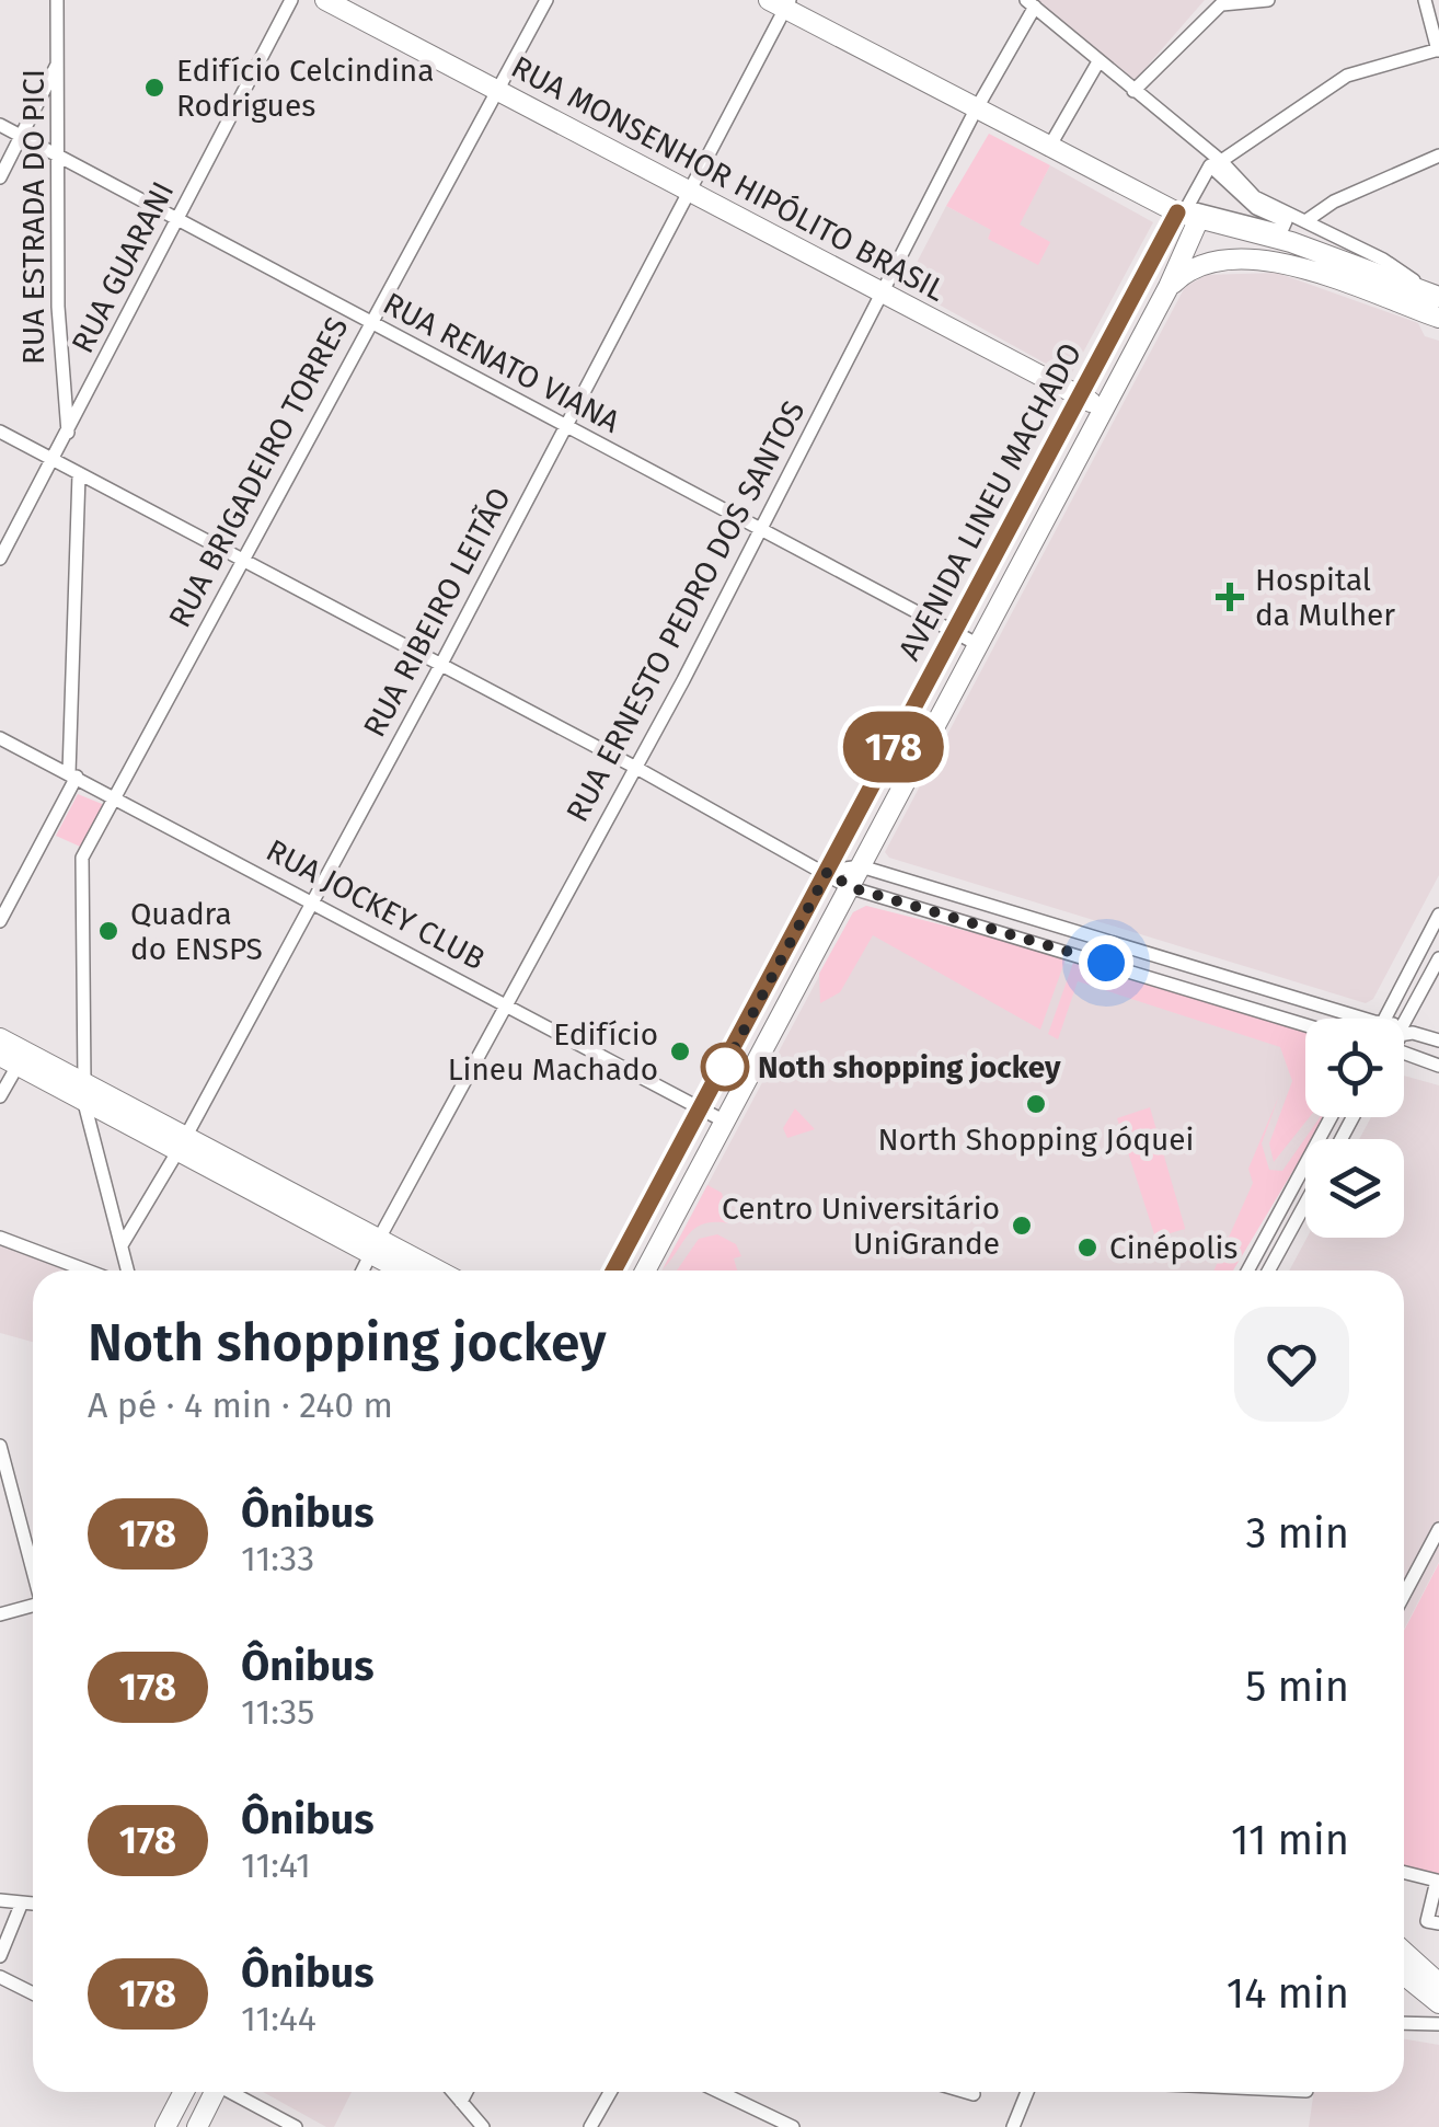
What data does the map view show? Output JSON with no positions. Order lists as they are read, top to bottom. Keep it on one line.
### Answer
{"streets":{"main road":["RUA MONSENHOR HIPÓLITO BRASIL","AVENIDA LINEU MACHADO"],"street":["RUA ESTRADA DO PICI","RUA GUARANI","RUA RENATO VIANA","RUA BRIGADEIRO TORRES","RUA ERNESTO PEDRO DOS SANTOS","RUA RIBEIRO LEITÃO","RUA JOCKEY CLUB"]},"crossings":[["RUA MONSENHOR HIPÓLITO BRASIL","RUA BRIGADEIRO TORRES"],["RUA MONSENHOR HIPÓLITO BRASIL","AVENIDA LINEU MACHADO"],["RUA MONSENHOR HIPÓLITO BRASIL","RUA ERNESTO PEDRO DOS SANTOS"],["RUA MONSENHOR HIPÓLITO BRASIL","RUA RIBEIRO LEITÃO"],["RUA ESTRADA DO PICI","RUA GUARANI"],["RUA ESTRADA DO PICI","RUA RENATO VIANA"],["RUA GUARANI","RUA RENATO VIANA"],["RUA RENATO VIANA","RUA BRIGADEIRO TORRES"],["RUA RENATO VIANA","AVENIDA LINEU MACHADO"],["RUA RENATO VIANA","RUA ERNESTO PEDRO DOS SANTOS"],["RUA RENATO VIANA","RUA RIBEIRO LEITÃO"],["RUA BRIGADEIRO TORRES","RUA JOCKEY CLUB"],["AVENIDA LINEU MACHADO","RUA JOCKEY CLUB"],["RUA ERNESTO PEDRO DOS SANTOS","RUA JOCKEY CLUB"],["RUA RIBEIRO LEITÃO","RUA JOCKEY CLUB"]],"places":{"other":["Edifício Celcindina Rodrigues","Quadra do ENSPS","Edifício Lineu Machado","Noth shopping jockey","North Shopping Jóquei","Centro Universitário UniGrande","Cinépolis"],"health":["Hospital da Mulher"]},"lines":["bus line 178"],"page":{"on_map":"178","heading":["Noth shopping jockey","A pé · 4 min · 240 m"],"list":[{"mark":"178","name":"Ônibus","note":"11:33","value":"3 min"},{"mark":"178","name":"Ônibus","note":"11:35","value":"5 min"},{"mark":"178","name":"Ônibus","note":"11:41","value":"11 min"},{"mark":"178","name":"Ônibus","note":"11:44","value":"14 min"}]}}
